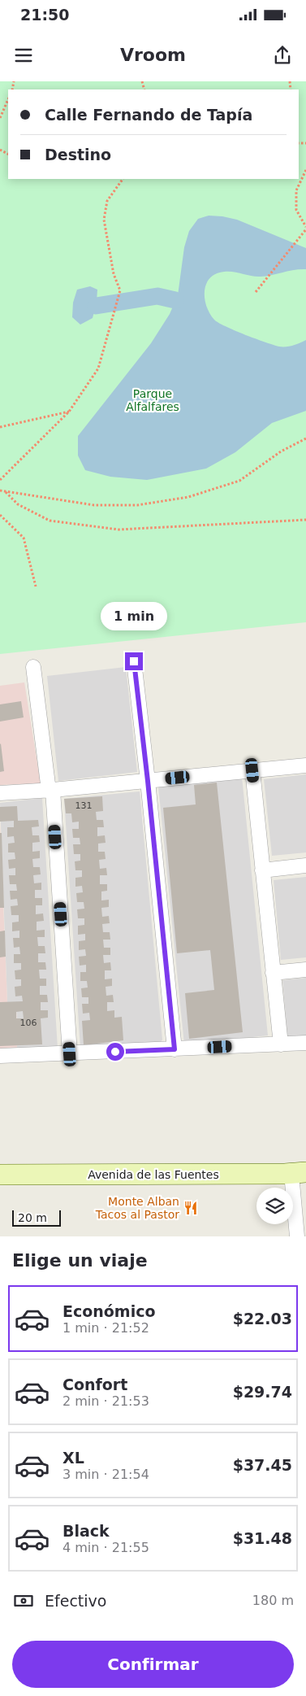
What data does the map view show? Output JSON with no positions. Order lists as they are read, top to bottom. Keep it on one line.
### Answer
{"streets":{"main road":["Avenida de las Fuentes"]},"parks":["Parque Alfalfares"],"places":{"restaurant":["Monte Alban Tacos al Pastor"]},"house_numbers":["131","106"],"scale_bar":"20 m","page":{"status":"21:50","header":"Vroom","banner":["Calle Fernando de Tapía","Destino"],"bubble":"1 min","scale":"20 m","heading":"Elige un viaje","list":[{"name":"Económico","note":"1 min · 21:52","value":"$22.03"},{"name":"Confort","note":"2 min · 21:53","value":"$29.74"},{"name":"XL","note":"3 min · 21:54","value":"$37.45"},{"name":"Black","note":"4 min · 21:55","value":"$31.48"}],"pay":["Efectivo","180 m"],"buttons":"Confirmar"}}
